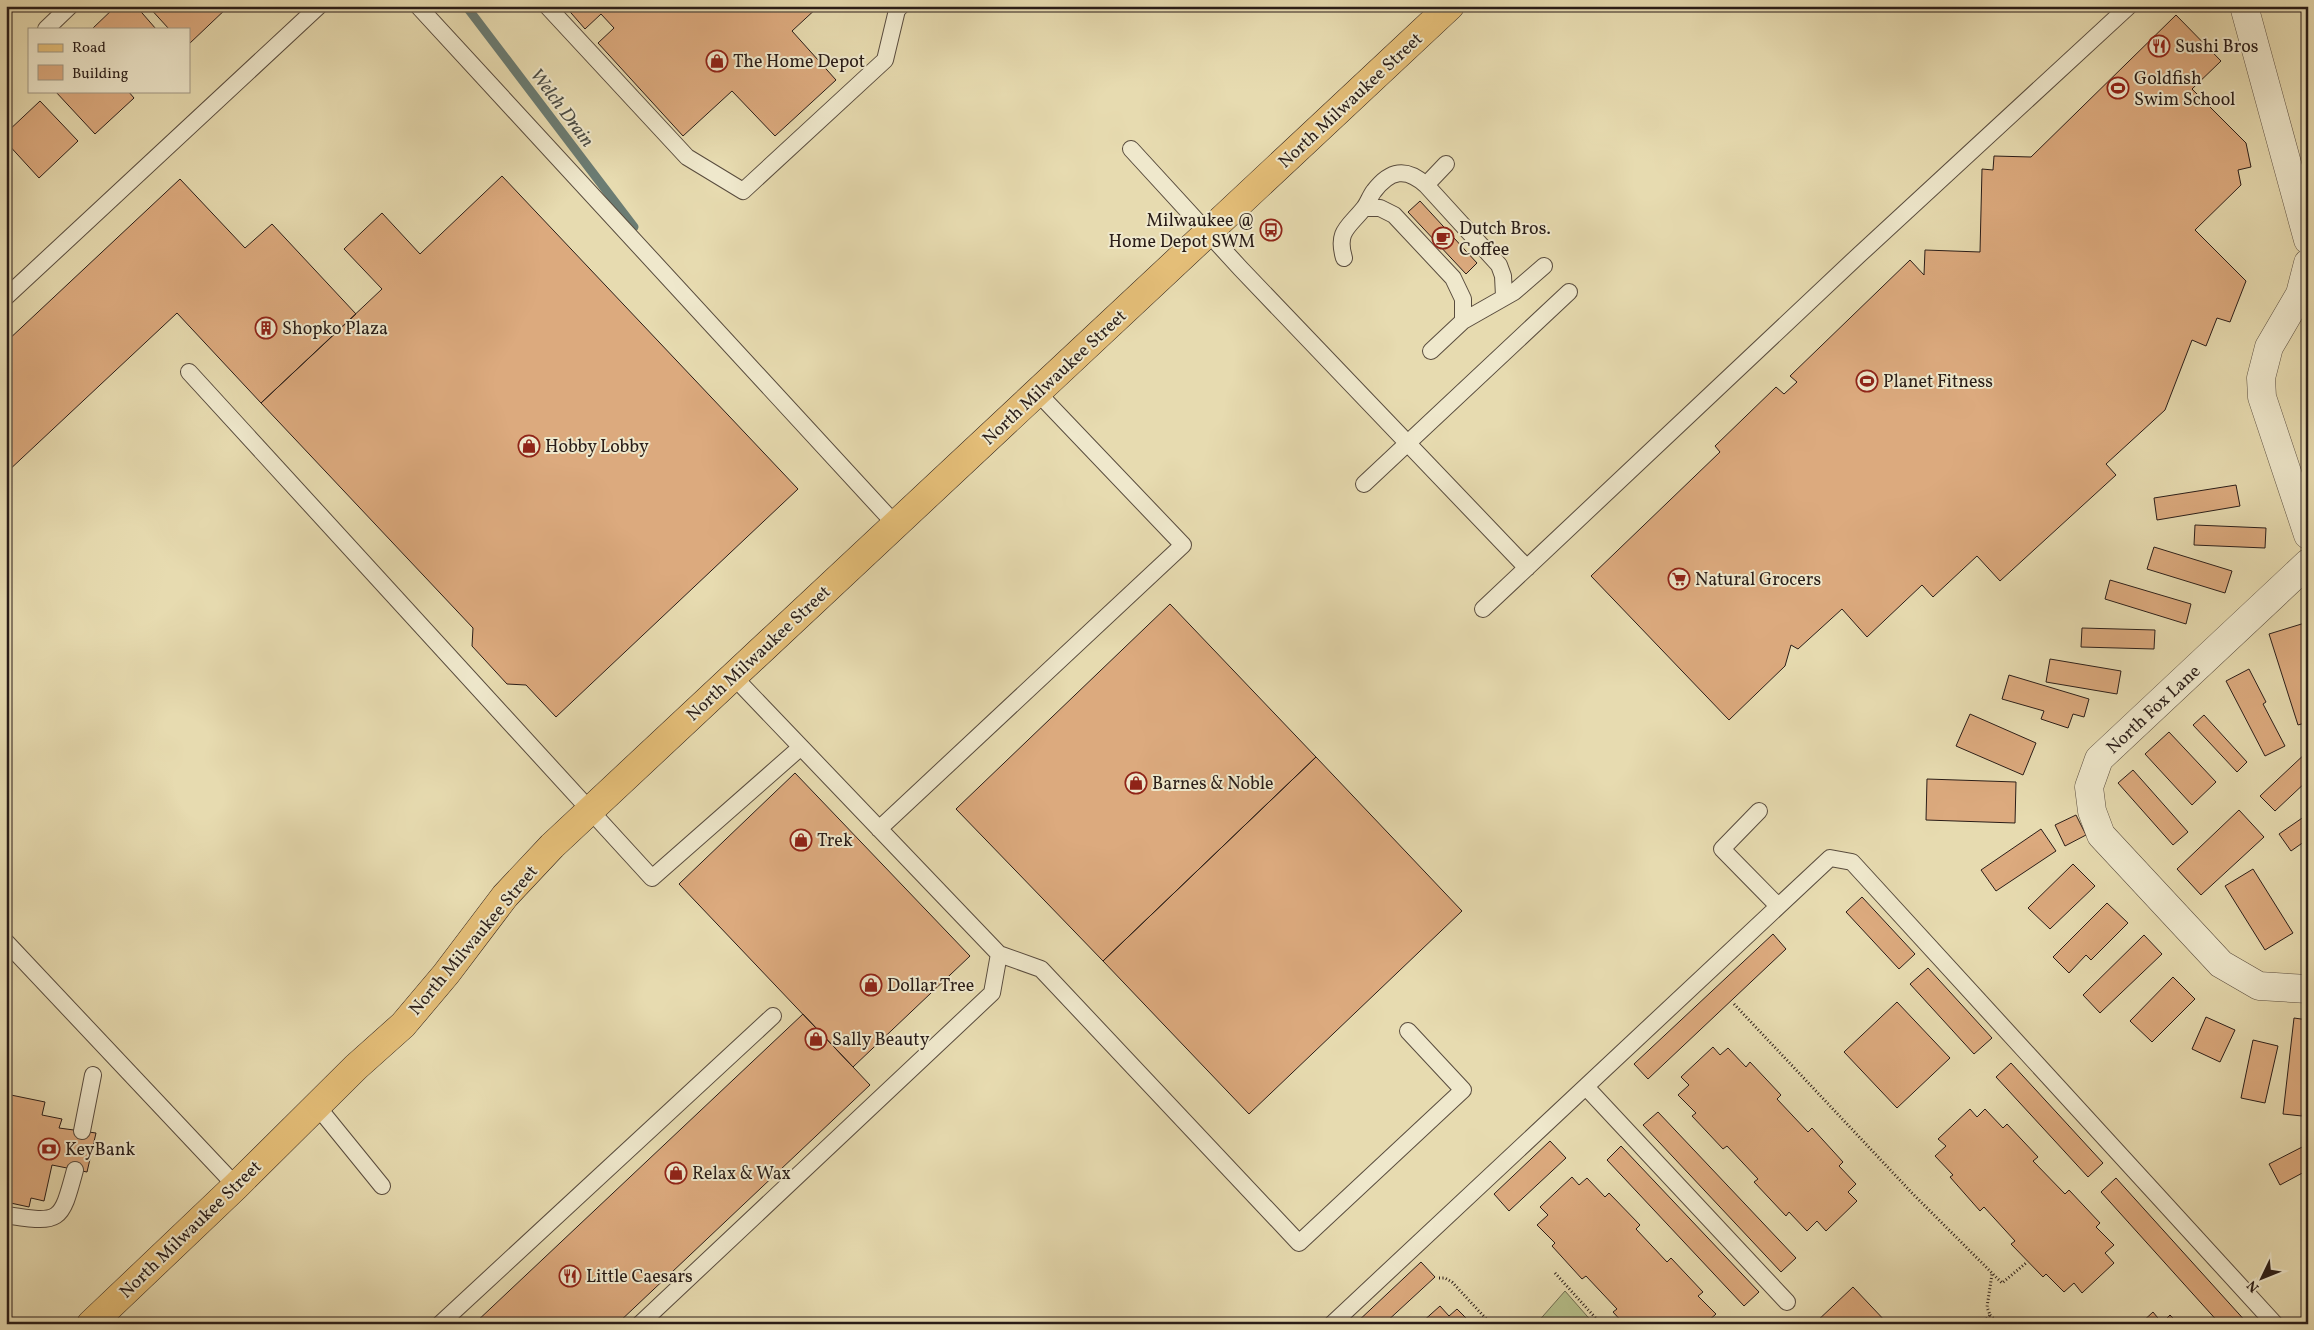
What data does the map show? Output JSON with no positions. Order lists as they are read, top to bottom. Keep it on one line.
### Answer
{"streets":{"main road":["North Milwaukee Street"],"street":["North Fox Lane"]},"water":["Welch Drain"],"places":{"restaurant":["Sushi Bros","Little Caesars"],"shop":["The Home Depot","Hobby Lobby","Barnes & Noble","Trek","Dollar Tree","Sally Beauty","Relax & Wax"],"sports":["Goldfish Swim School","Planet Fitness"],"bus stop":["Milwaukee @ Home Depot SWM"],"cafe":["Dutch Bros. Coffee"],"building":["Shopko Plaza"],"supermarket":["Natural Grocers"],"bank":["KeyBank"]},"legend":["Road","Building"],"north":"bottom left"}
